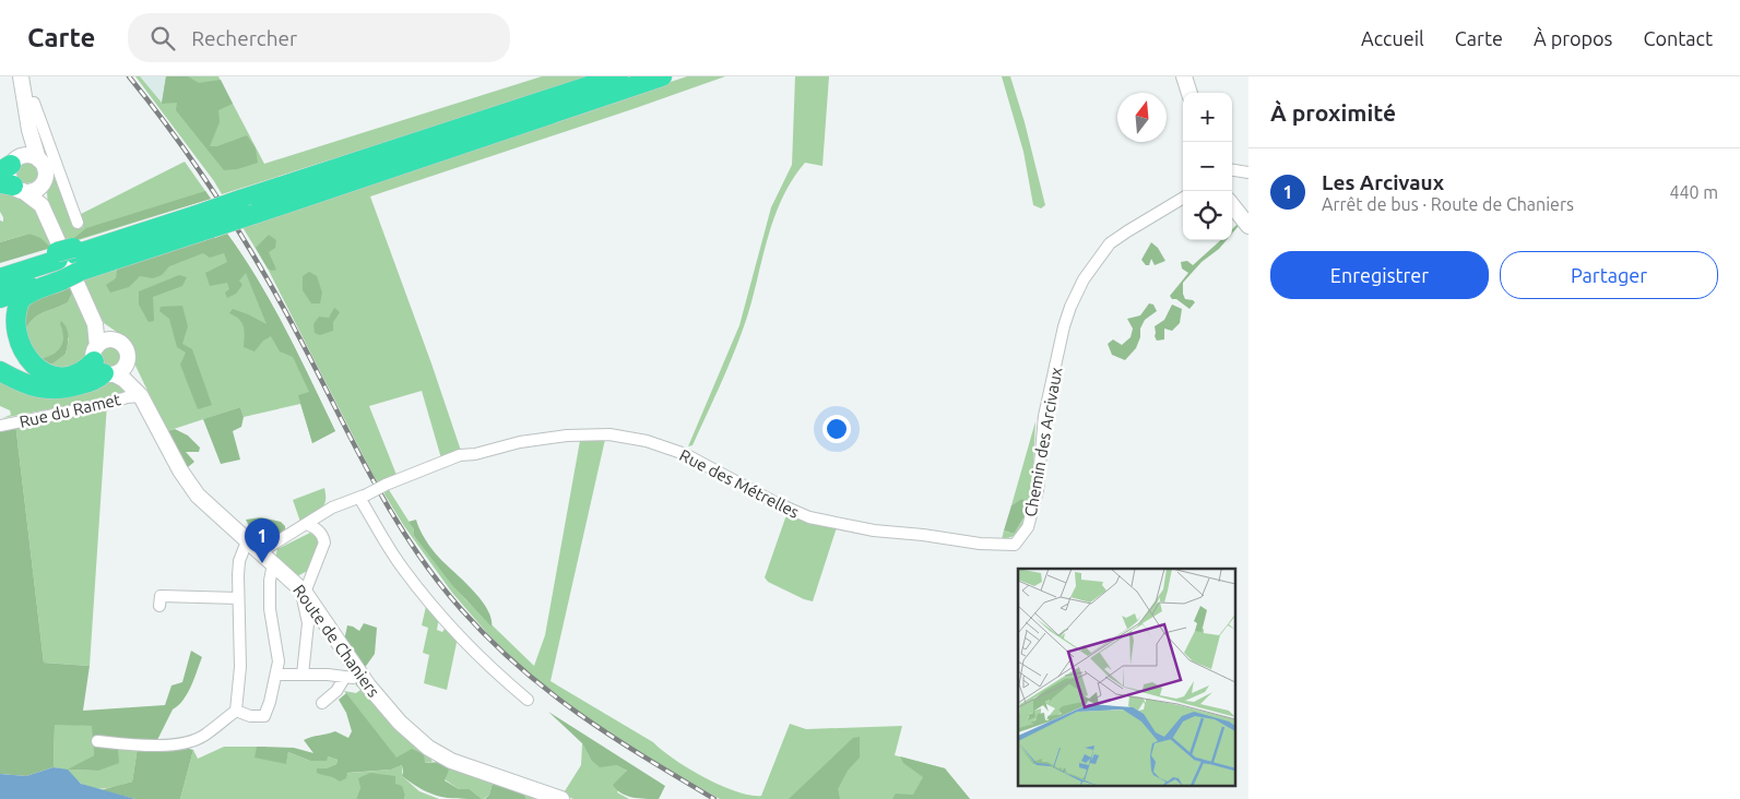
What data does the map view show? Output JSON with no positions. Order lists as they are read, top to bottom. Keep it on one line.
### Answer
{"streets":{"street":["Rue du Ramet","Chemin des Arcivaux","Rue des Métrelles","Route de Chaniers"]},"crossings":[["Rue du Ramet","Route de Chaniers"],["Chemin des Arcivaux","Rue des Métrelles"],["Rue des Métrelles","Route de Chaniers"]],"north":"top","page":{"header":"Carte","search":"Rechercher","nav":["Accueil","Carte","À propos","Contact"],"heading":"À proximité","map_buttons":["+","−"],"list":[{"mark":"1","name":"Les Arcivaux","note":"Arrêt de bus · Route de Chaniers","value":"440 m"}],"buttons":["Enregistrer","Partager"],"pins":"1"}}
